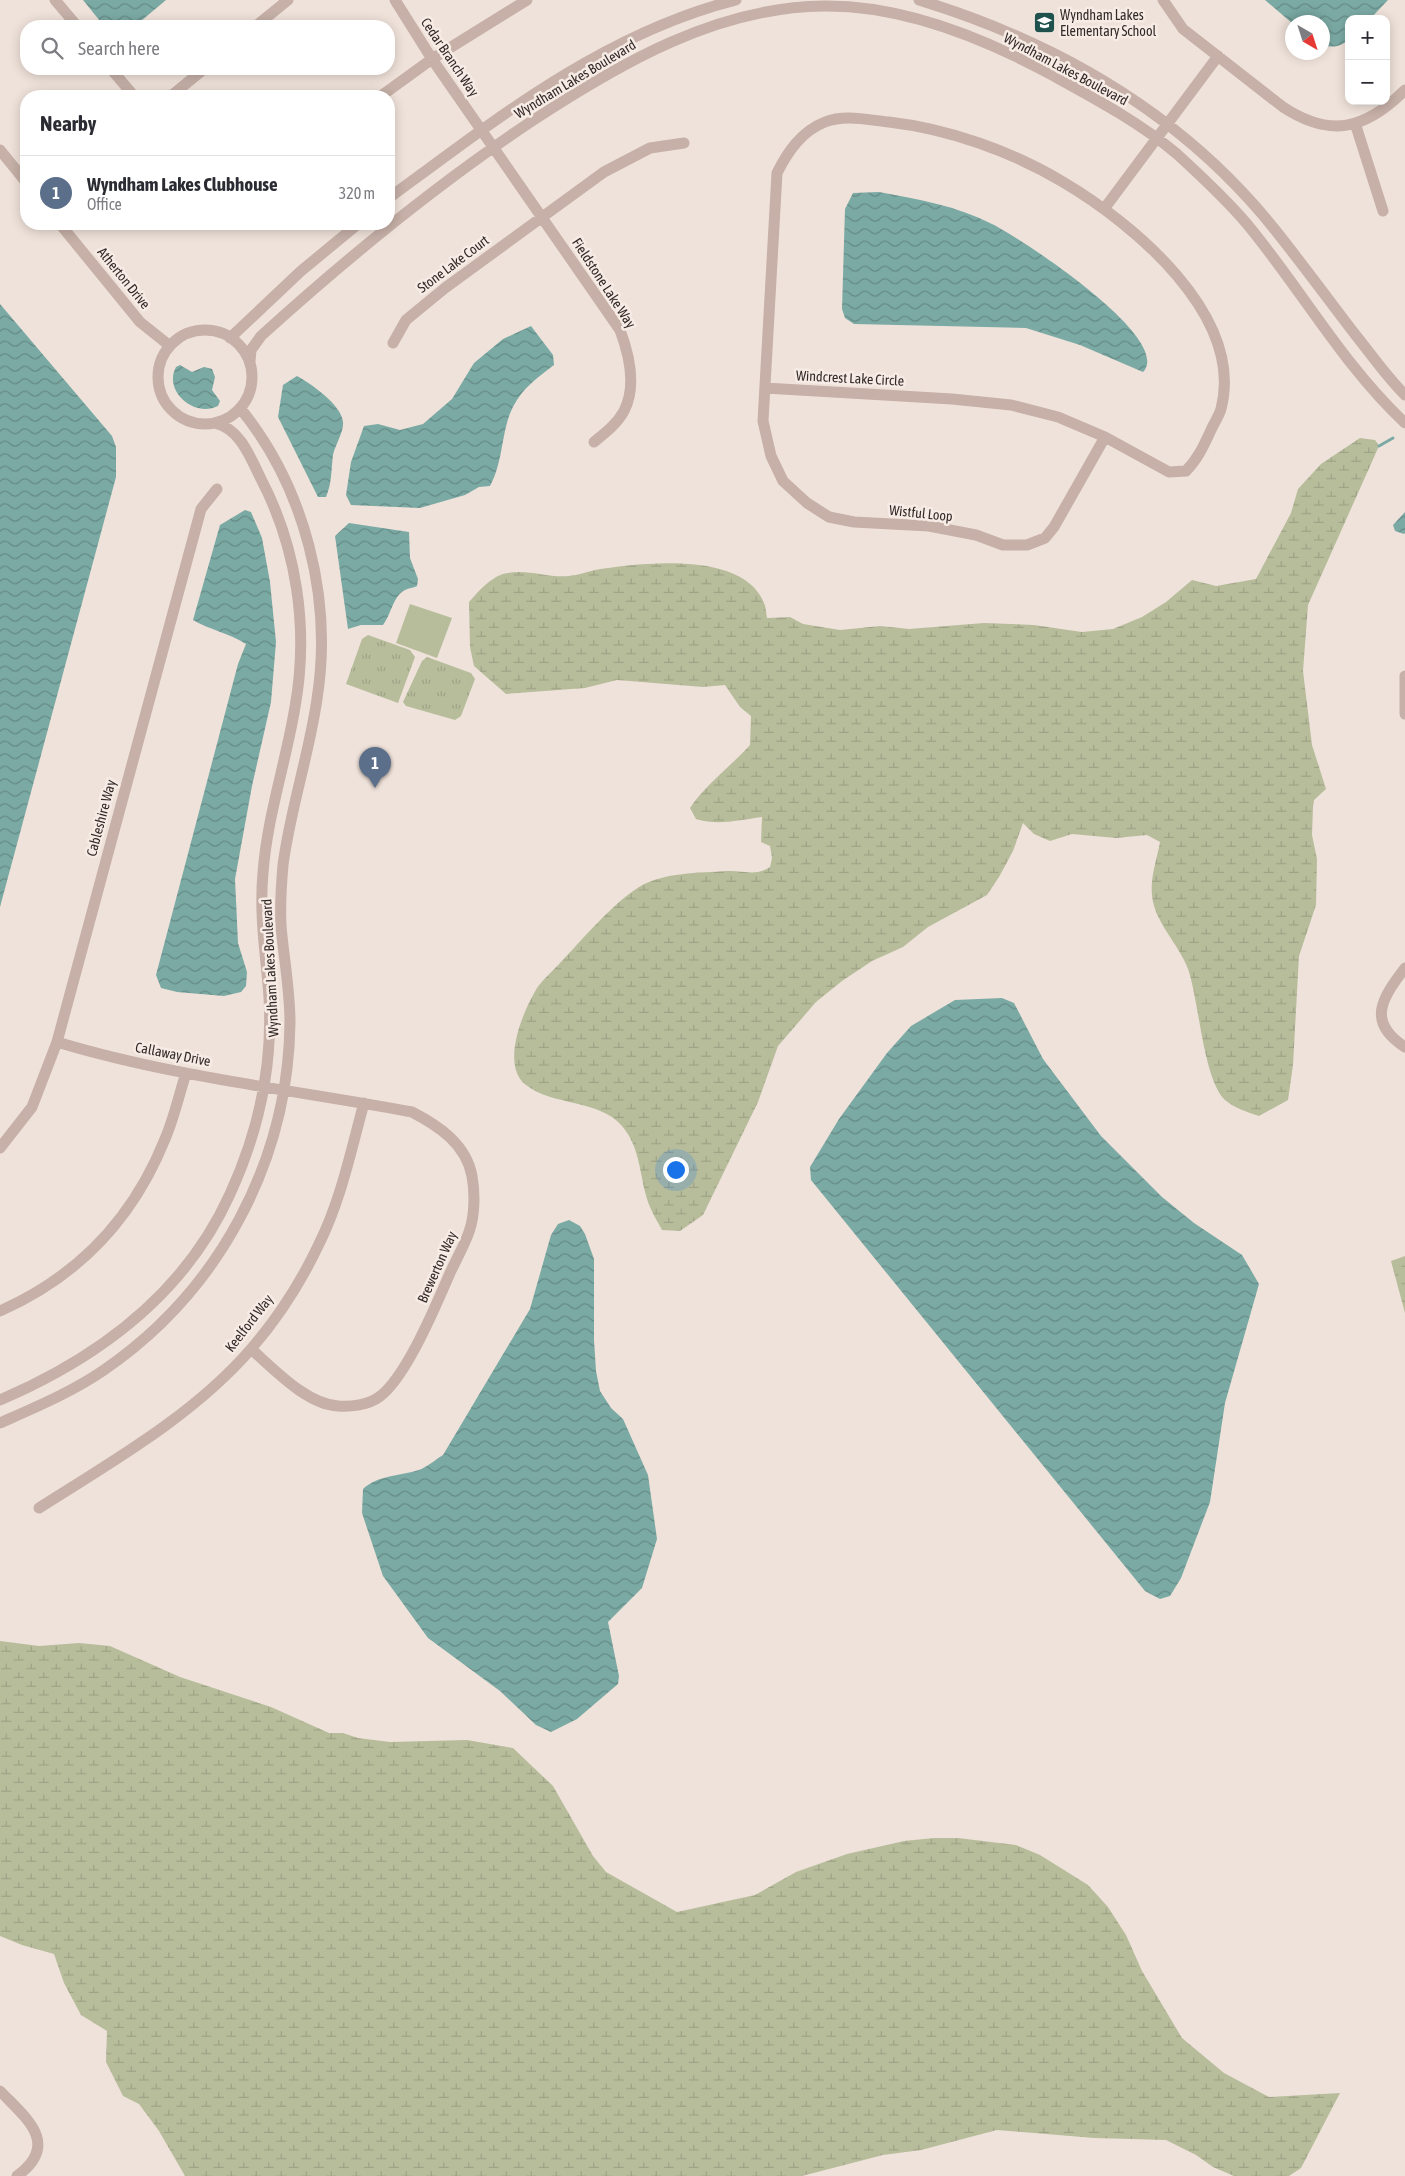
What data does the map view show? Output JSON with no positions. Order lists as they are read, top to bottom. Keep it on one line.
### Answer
{"streets":{"street":["Cedar Branch Way","Wyndham Lakes Boulevard","Stone Lake Court","Atherton Drive","Fieldstone Lake Way","Windcrest Lake Circle","Wistful Loop","Cableshire Way","Callaway Drive","Brewerton Way","Keelford Way"]},"crossings":[["Cedar Branch Way","Wyndham Lakes Boulevard"],["Cedar Branch Way","Fieldstone Lake Way"],["Wyndham Lakes Boulevard","Atherton Drive"],["Wyndham Lakes Boulevard","Fieldstone Lake Way"],["Wyndham Lakes Boulevard","Callaway Drive"],["Wyndham Lakes Boulevard","Brewerton Way"],["Stone Lake Court","Fieldstone Lake Way"],["Windcrest Lake Circle","Wistful Loop"],["Cableshire Way","Callaway Drive"],["Callaway Drive","Brewerton Way"],["Brewerton Way","Keelford Way"]],"places":{"school or university":["Wyndham Lakes Elementary School"]},"north":"bottom right","page":{"map_buttons":["+","−"],"search":"Search here","heading":"Nearby","list":[{"mark":"1","name":"Wyndham Lakes Clubhouse","note":"Office","value":"320 m"}],"pins":"1"}}
